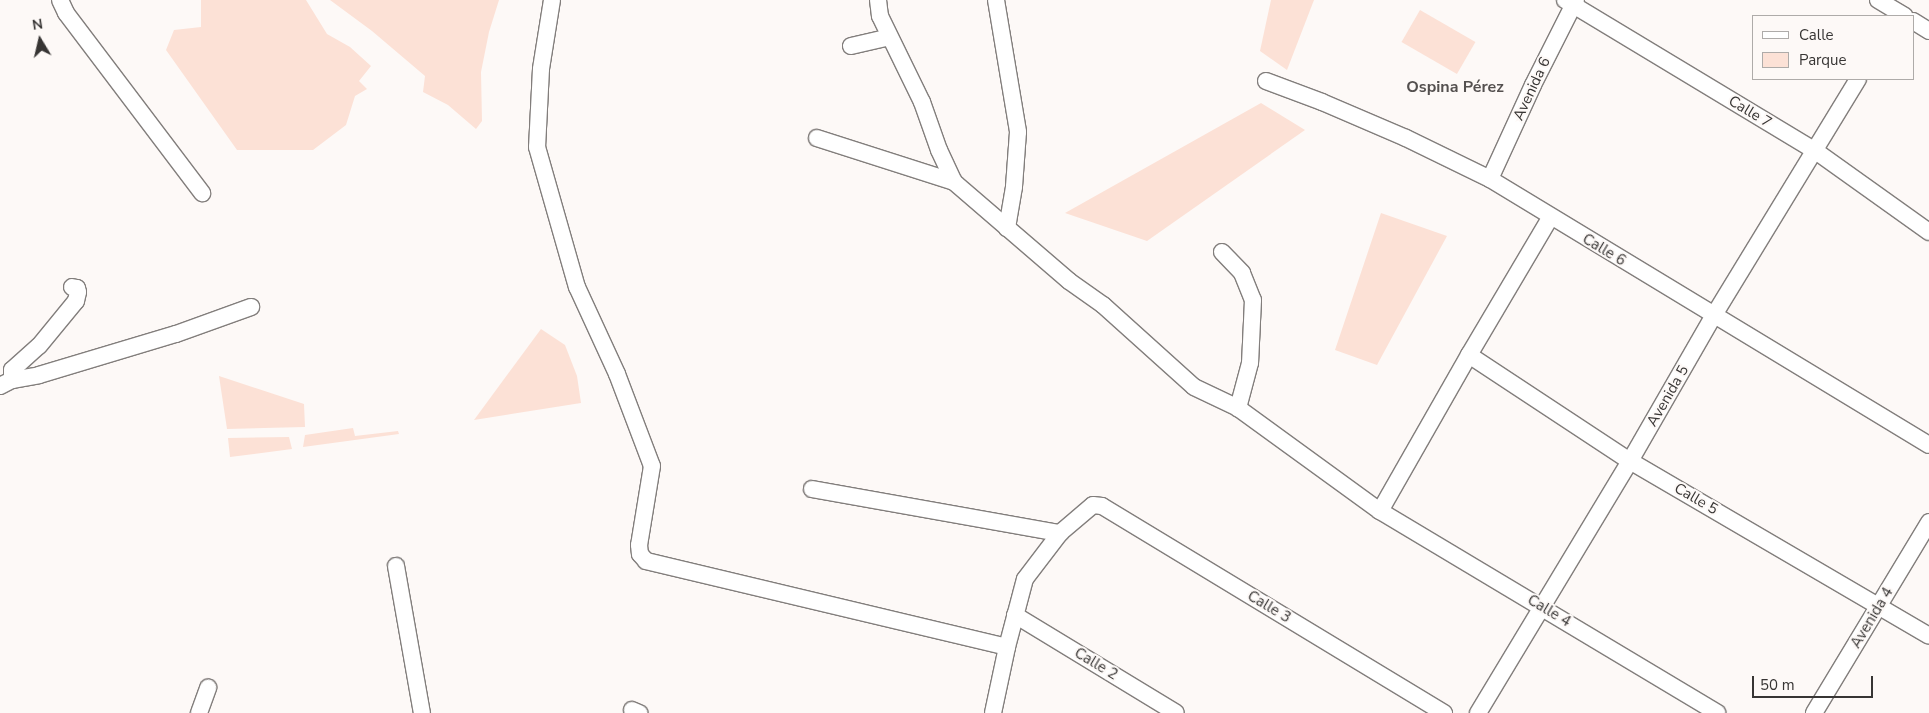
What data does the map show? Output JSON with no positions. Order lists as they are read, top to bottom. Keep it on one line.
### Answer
{"streets":{"street":["Avenida 6","Calle 7","Calle 6","Avenida 5","Calle 5","Calle 3","Calle 4","Avenida 4","Calle 2"]},"crossings":[["Avenida 6","Calle 7"],["Avenida 6","Calle 6"],["Calle 7","Avenida 5"],["Calle 6","Avenida 5"],["Avenida 5","Calle 5"],["Avenida 5","Calle 4"],["Calle 5","Avenida 4"]],"districts":["Ospina Pérez"],"legend":["Calle","Parque"],"scale_bar":"50 m","north":"top"}
